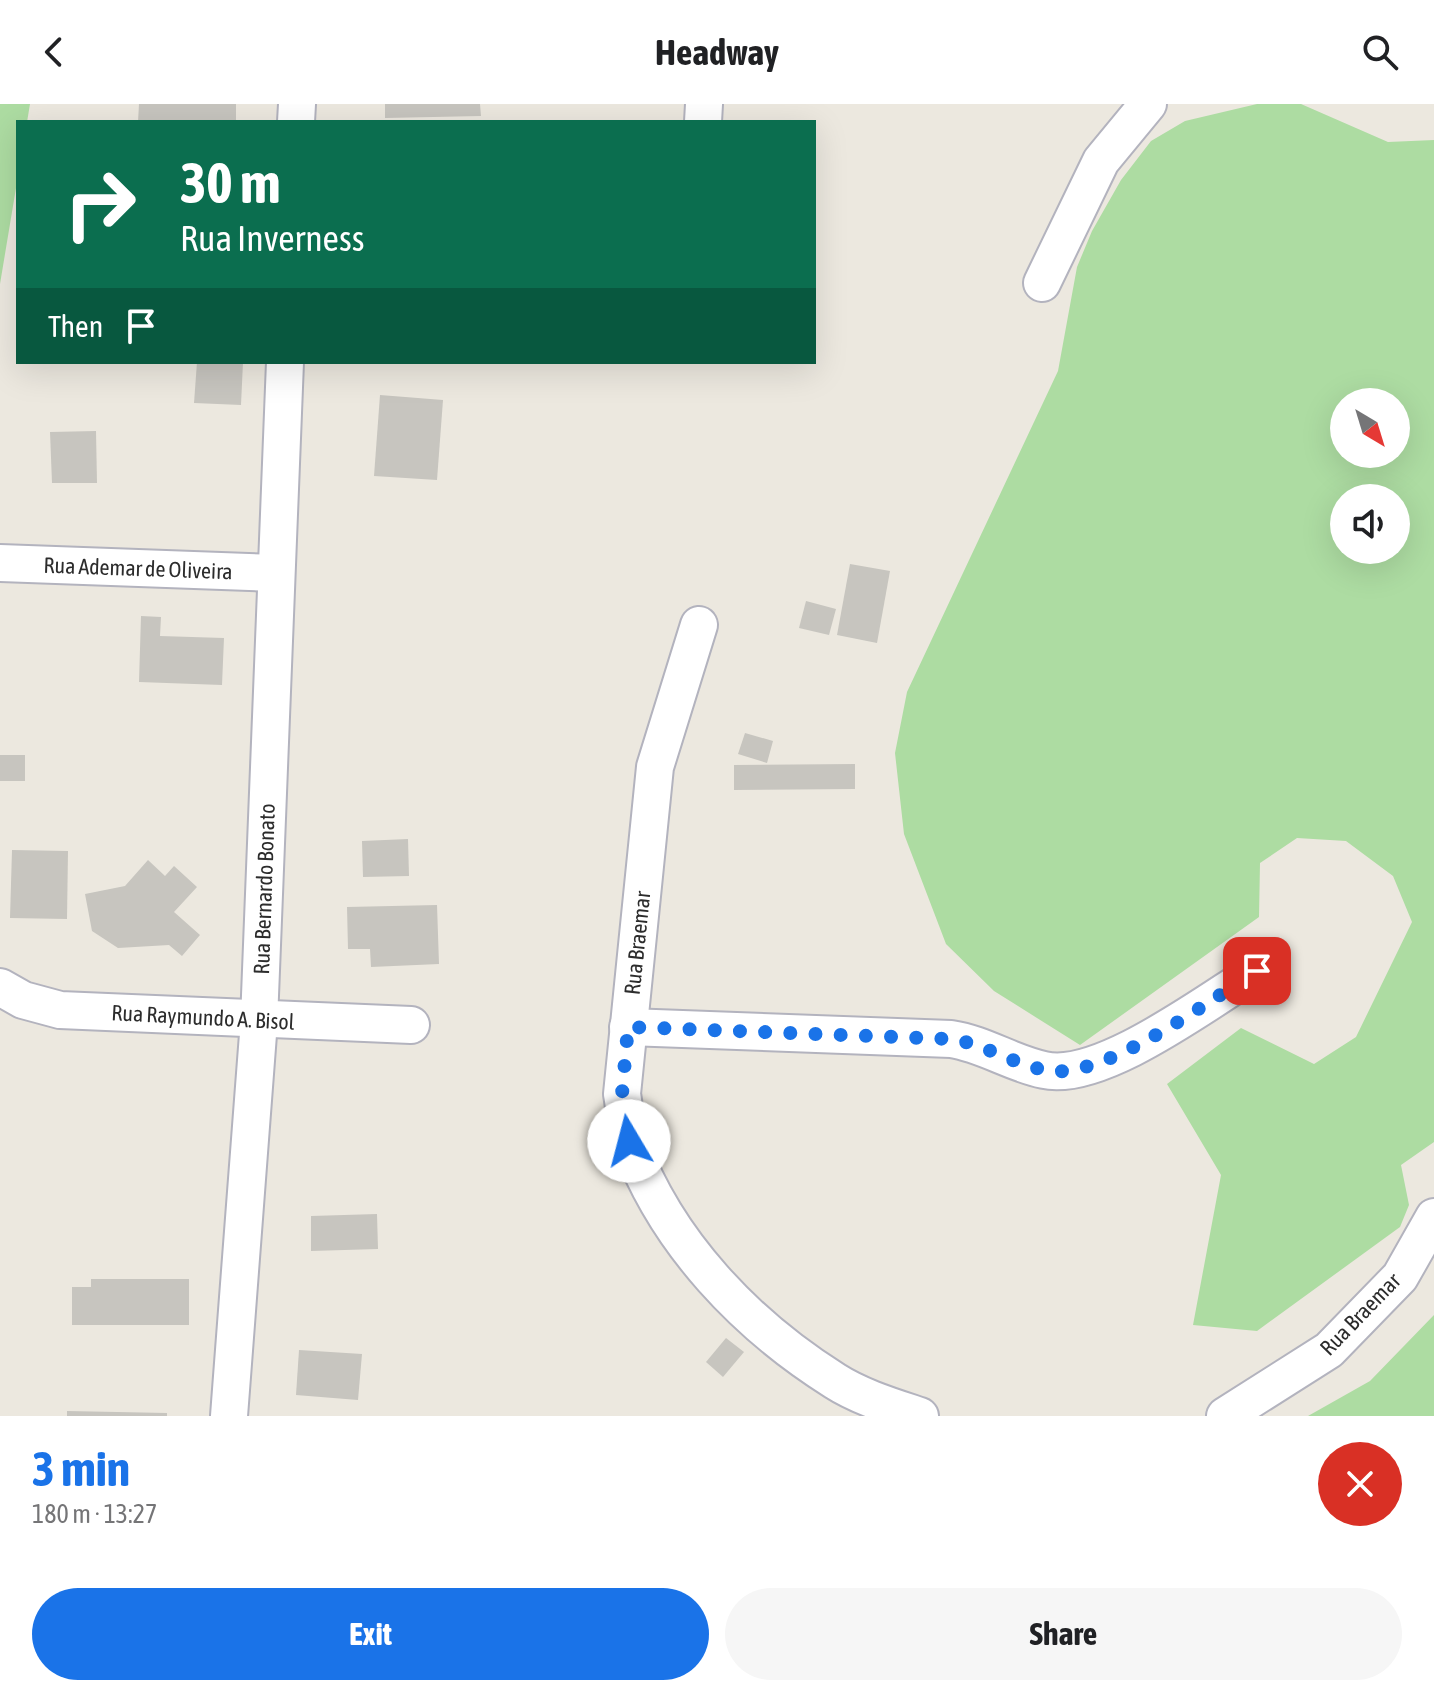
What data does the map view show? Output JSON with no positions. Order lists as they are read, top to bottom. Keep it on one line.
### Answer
{"streets":{"street":["Rua Ademar de Oliveira","Rua Bernardo Bonato","Rua Braemar","Rua Raymundo A. Bisol"]},"crossings":[["Rua Ademar de Oliveira","Rua Bernardo Bonato"],["Rua Bernardo Bonato","Rua Raymundo A. Bisol"]],"north":"bottom right","page":{"header":"Headway","turn":["30 m","Rua Inverness"],"then":"Then","heading":["3 min","180 m · 13:27"],"buttons":["Exit","Share"]}}
